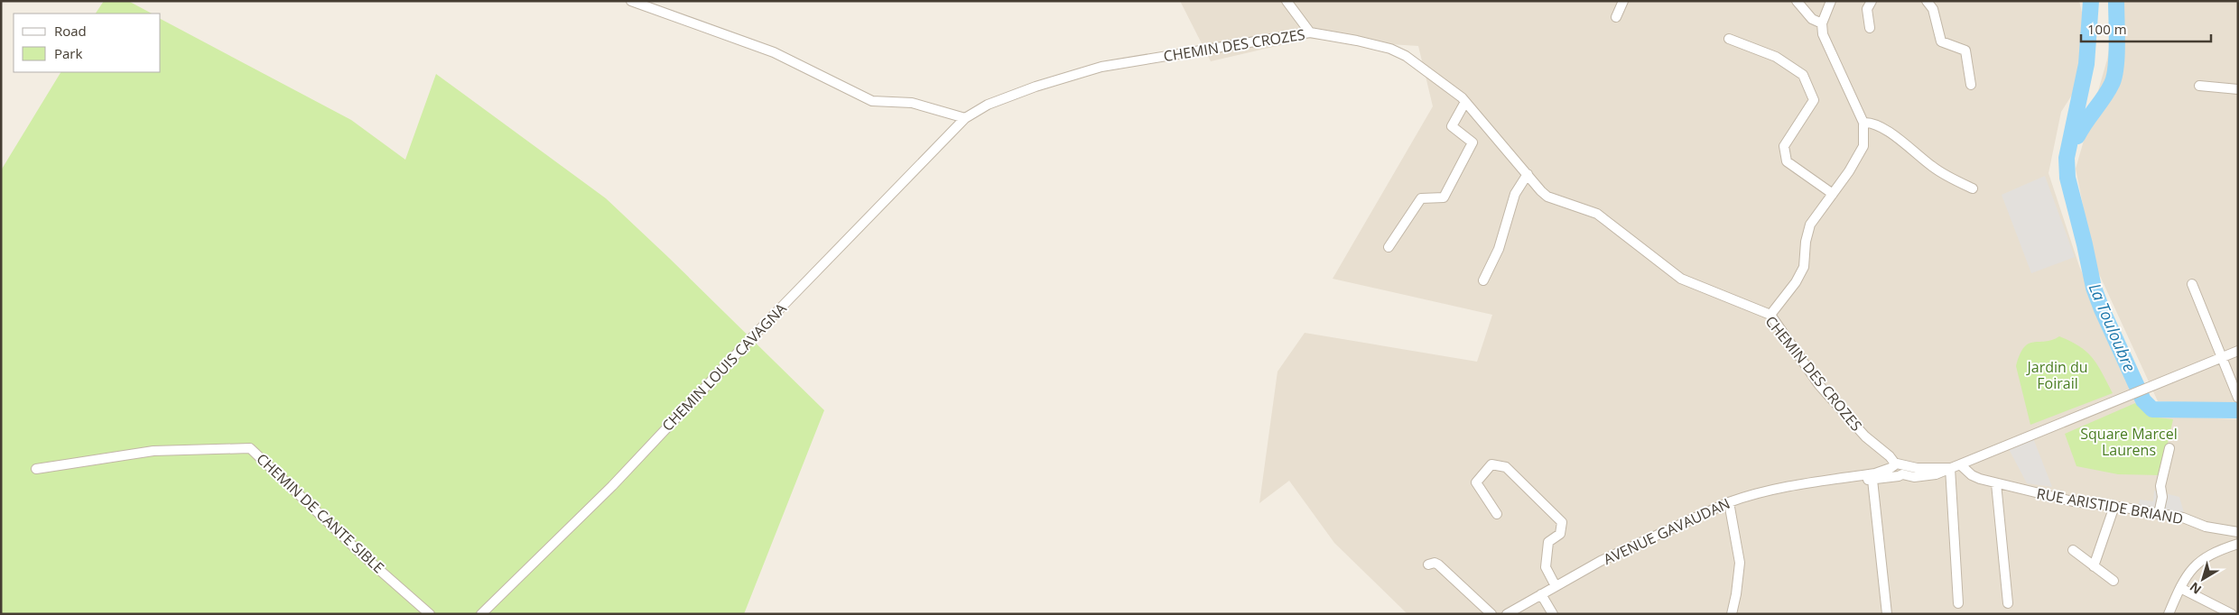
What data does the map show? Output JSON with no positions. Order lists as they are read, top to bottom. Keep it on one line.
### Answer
{"streets":{"street":["CHEMIN DES CROZES","CHEMIN LOUIS CAVAGNA","RUE ARISTIDE BRIAND","CHEMIN DE CANTE SIBLE","AVENUE GAVAUDAN"]},"crossings":[["CHEMIN DES CROZES","CHEMIN LOUIS CAVAGNA"],["CHEMIN DES CROZES","AVENUE GAVAUDAN"]],"water":["La Touloubre"],"parks":["Jardin du Foirail","Square Marcel Laurens"],"legend":["Road","Park"],"scale_bar":"100 m","north":"bottom left"}
